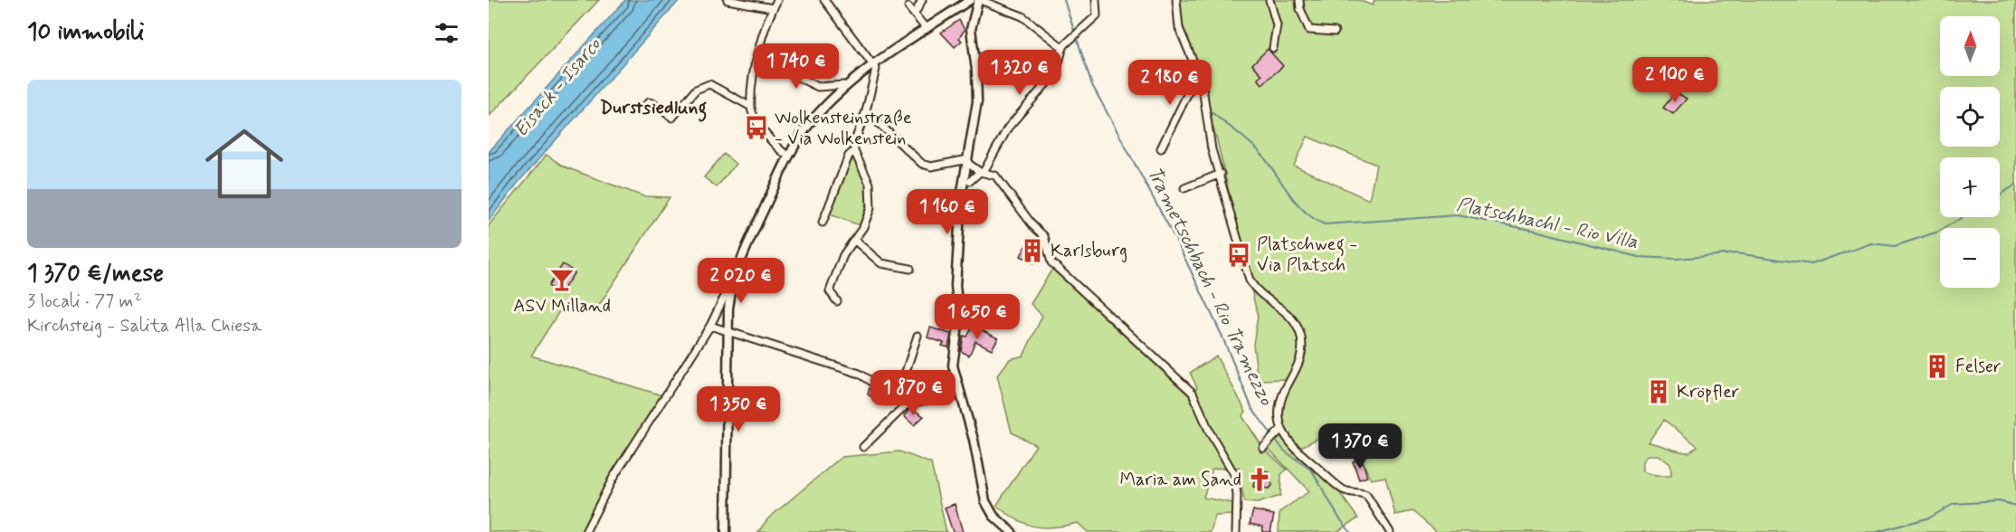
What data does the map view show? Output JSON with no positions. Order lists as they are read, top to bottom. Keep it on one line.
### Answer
{"districts":["Durstsiedlung"],"water":["Eisack - Isarco","Platschbachl - Rio Villa","Trametschbach - Rio Tramezzo"],"places":{"bus stop":["Wolkensteinstraße - Via Wolkenstein","Platschweg - Via Platsch"],"building":["Karlsburg","Felser","Kröpfler"],"bar":["ASV Milland"],"church":["Maria am Sand"]},"north":"top","page":{"heading":"10 immobili","map_buttons":["+","−"],"price":["1 740 €","1 320 €","2 100 €","2 180 €","1 160 €","2 020 €","1 650 €","1 870 €","1 350 €","1 370 €"],"list":[{"name":"1 370 €/mese","note":"3 locali · 77 m² · Kirchsteig - Salita Alla Chiesa"}]}}
